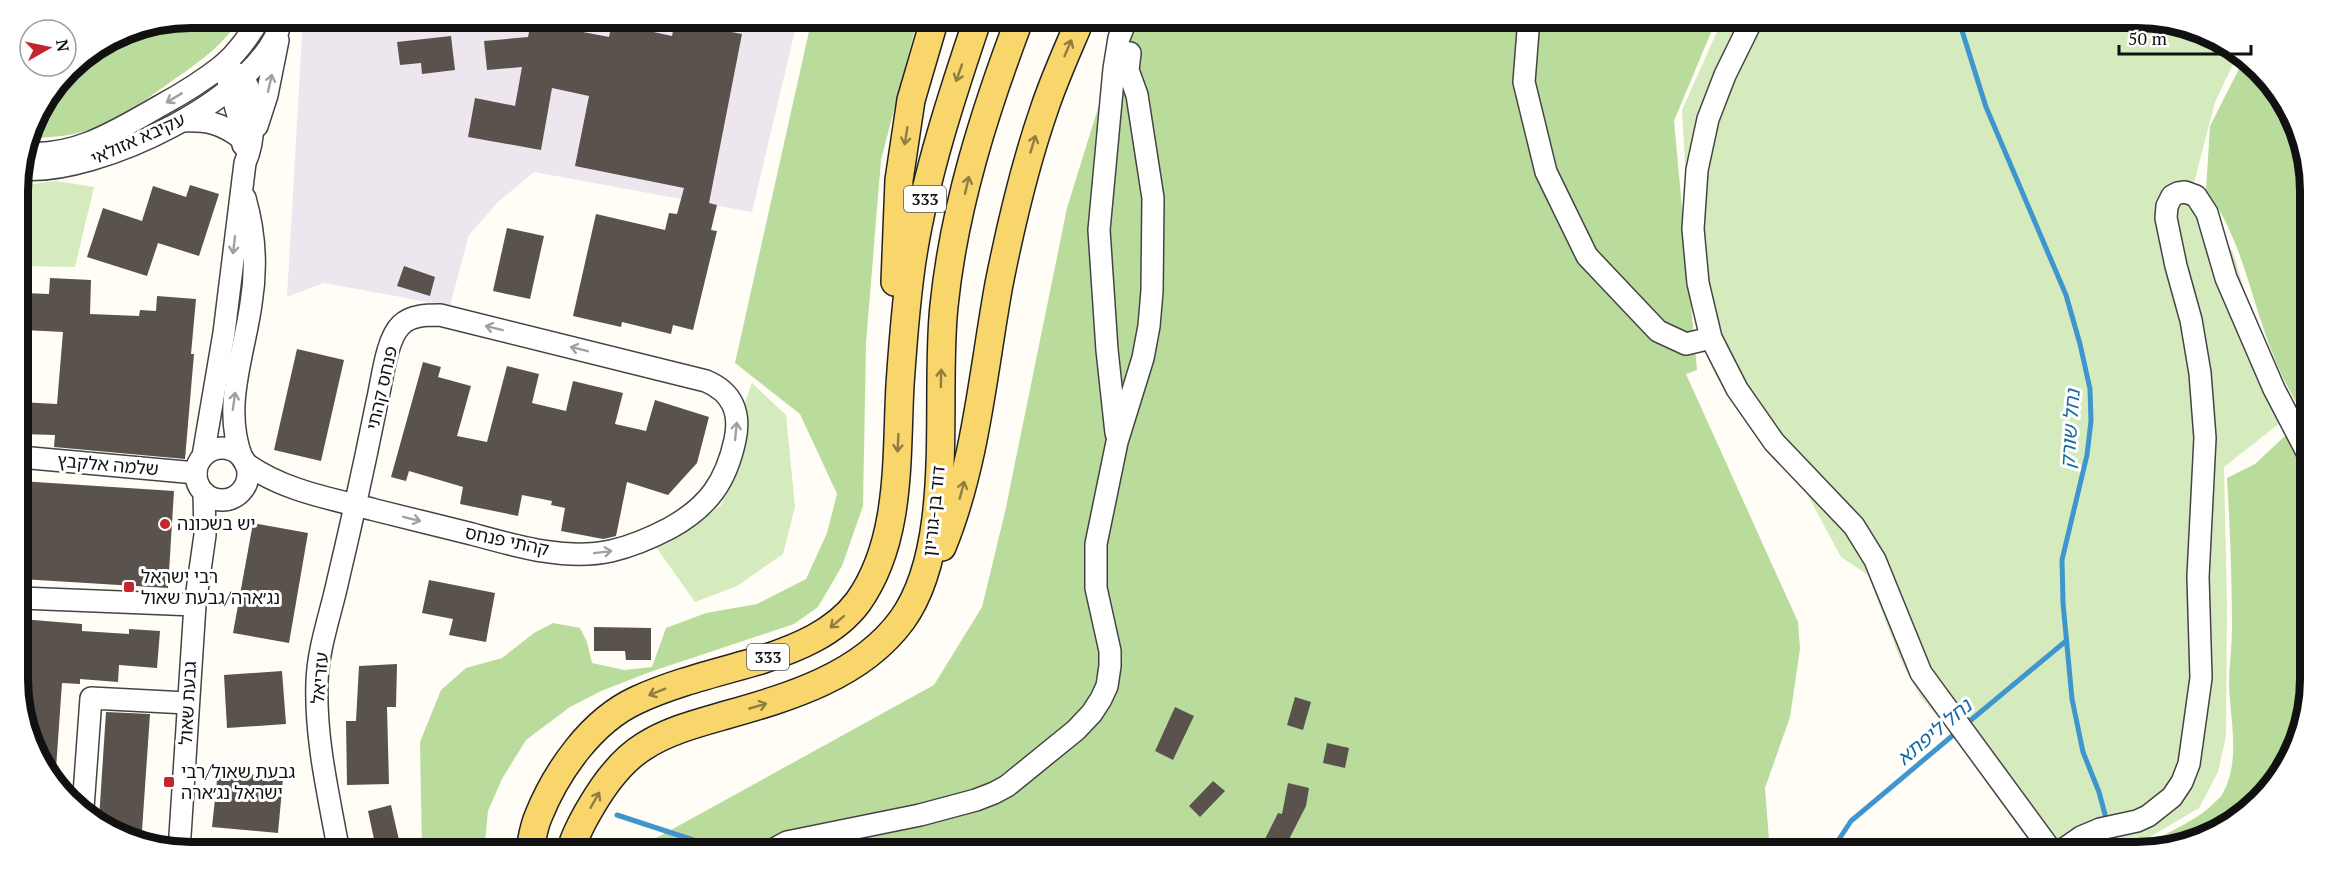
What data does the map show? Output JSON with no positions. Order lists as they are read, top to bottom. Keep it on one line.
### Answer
{"streets":{"main road":["333","דוד בן-גוריון"],"street":["עקיבא אזולאי","פנחס קהתי","שלמה אלקבץ","קהתי פנחס","עזריאל","גבעת שאול"]},"crossings":[["פנחס קהתי","קהתי פנחס"],["פנחס קהתי","עזריאל"],["שלמה אלקבץ","גבעת שאול"],["קהתי פנחס","עזריאל"]],"water":["נחל שורק","נחל ליפתא"],"places":{"other":["יש בשכונה"],"transit":["רבי ישראל נג׳ארה/גבעת שאול","גבעת שאול/רבי ישראל נג׳ארה"]},"scale_bar":"50 m","north":"right"}
